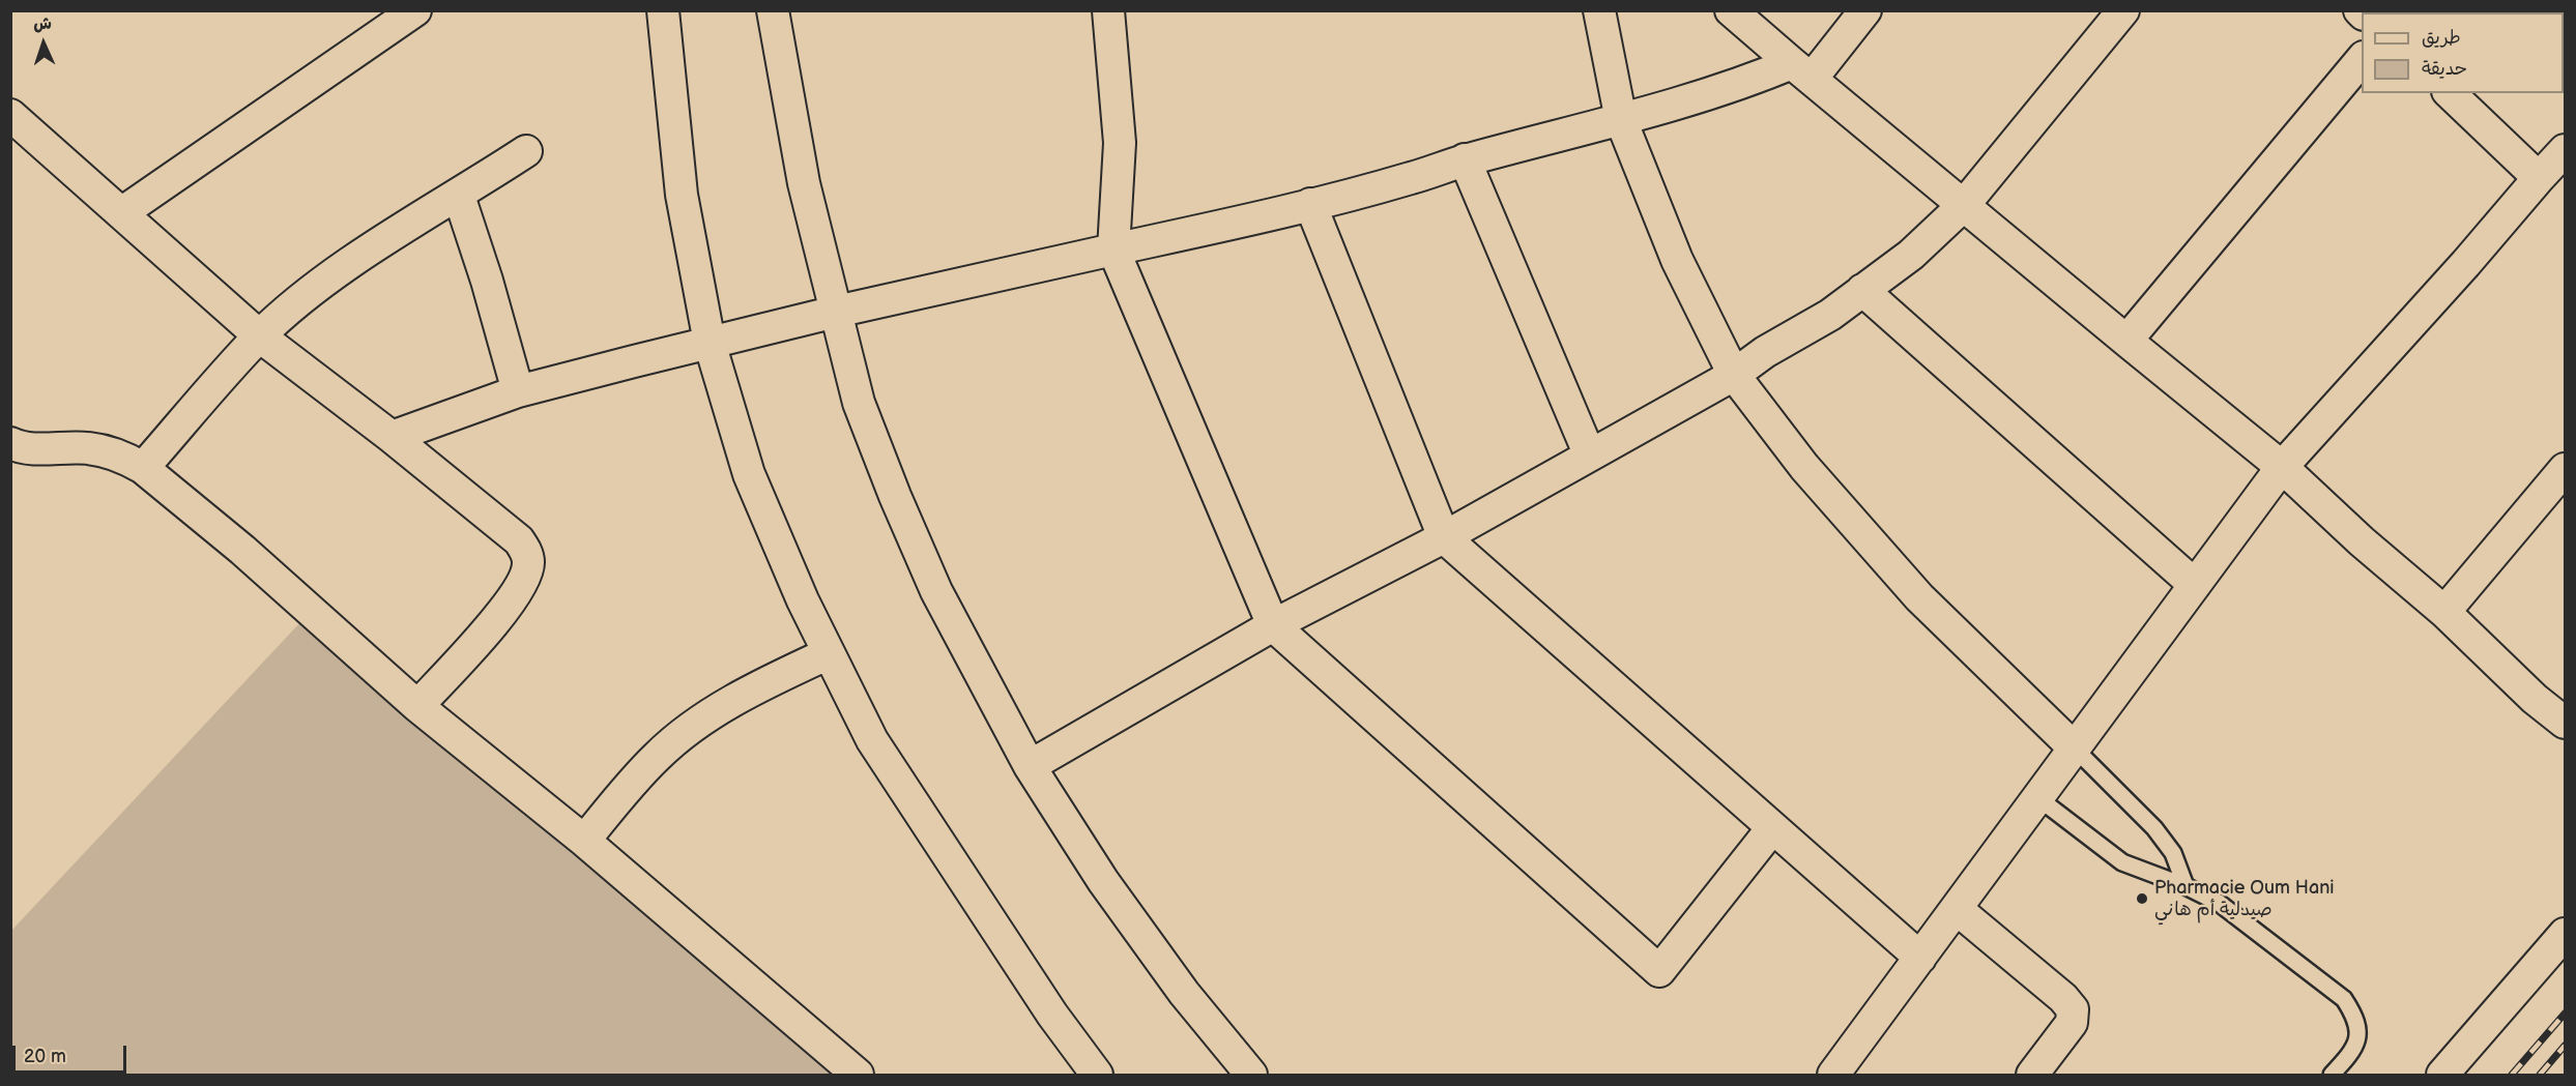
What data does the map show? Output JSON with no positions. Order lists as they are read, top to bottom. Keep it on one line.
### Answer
{"places":["Pharmacie Oum Hani صيدلية أم هاني"],"legend":["طريق","حديقة"],"scale_bar":"20 m","north":"top"}
